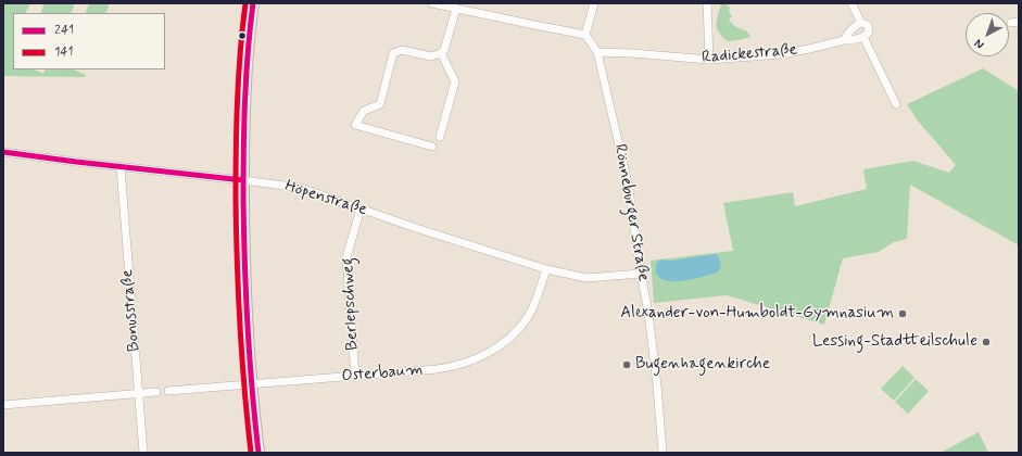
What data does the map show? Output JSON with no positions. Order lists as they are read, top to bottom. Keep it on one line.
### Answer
{"streets":{"street":["Radickestraße","Höpenstraße","Rönneburger Straße","Berlepschweg","Bonusstraße","Osterbaum"]},"crossings":[["Radickestraße","Rönneburger Straße"],["Höpenstraße","Rönneburger Straße"],["Höpenstraße","Berlepschweg"],["Höpenstraße","Bonusstraße"],["Höpenstraße","Osterbaum"],["Berlepschweg","Osterbaum"]],"places":["Alexander-von-Humboldt-Gymnasium","Lessing-Stadtteilschule","Bugenhagenkirche"],"lines":["transit line 241","transit line 141"],"legend":["241","141"],"north":"bottom left"}
